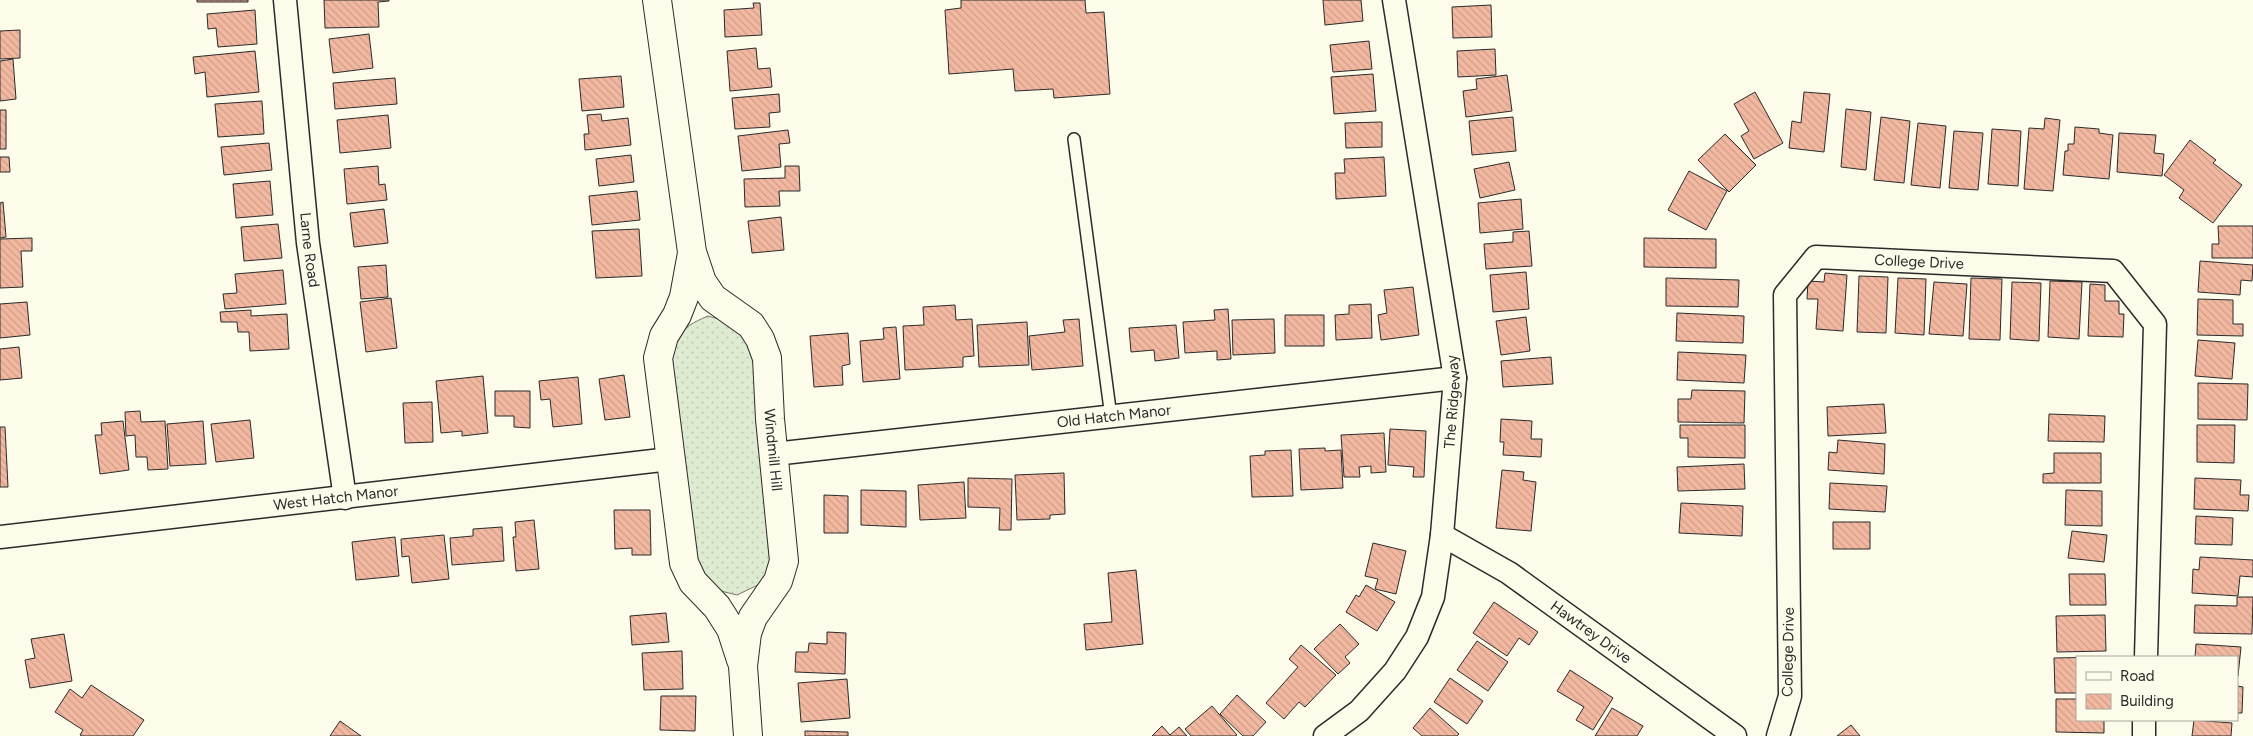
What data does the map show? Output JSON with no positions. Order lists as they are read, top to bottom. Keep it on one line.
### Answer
{"streets":{"street":["Larne Road","College Drive","The Ridgeway","Old Hatch Manor","Windmill Hill","West Hatch Manor","Hawtrey Drive"]},"crossings":[["Larne Road","West Hatch Manor"],["The Ridgeway","Old Hatch Manor"],["The Ridgeway","Hawtrey Drive"],["Old Hatch Manor","Windmill Hill"],["Windmill Hill","West Hatch Manor"]],"legend":["Road","Building"]}
